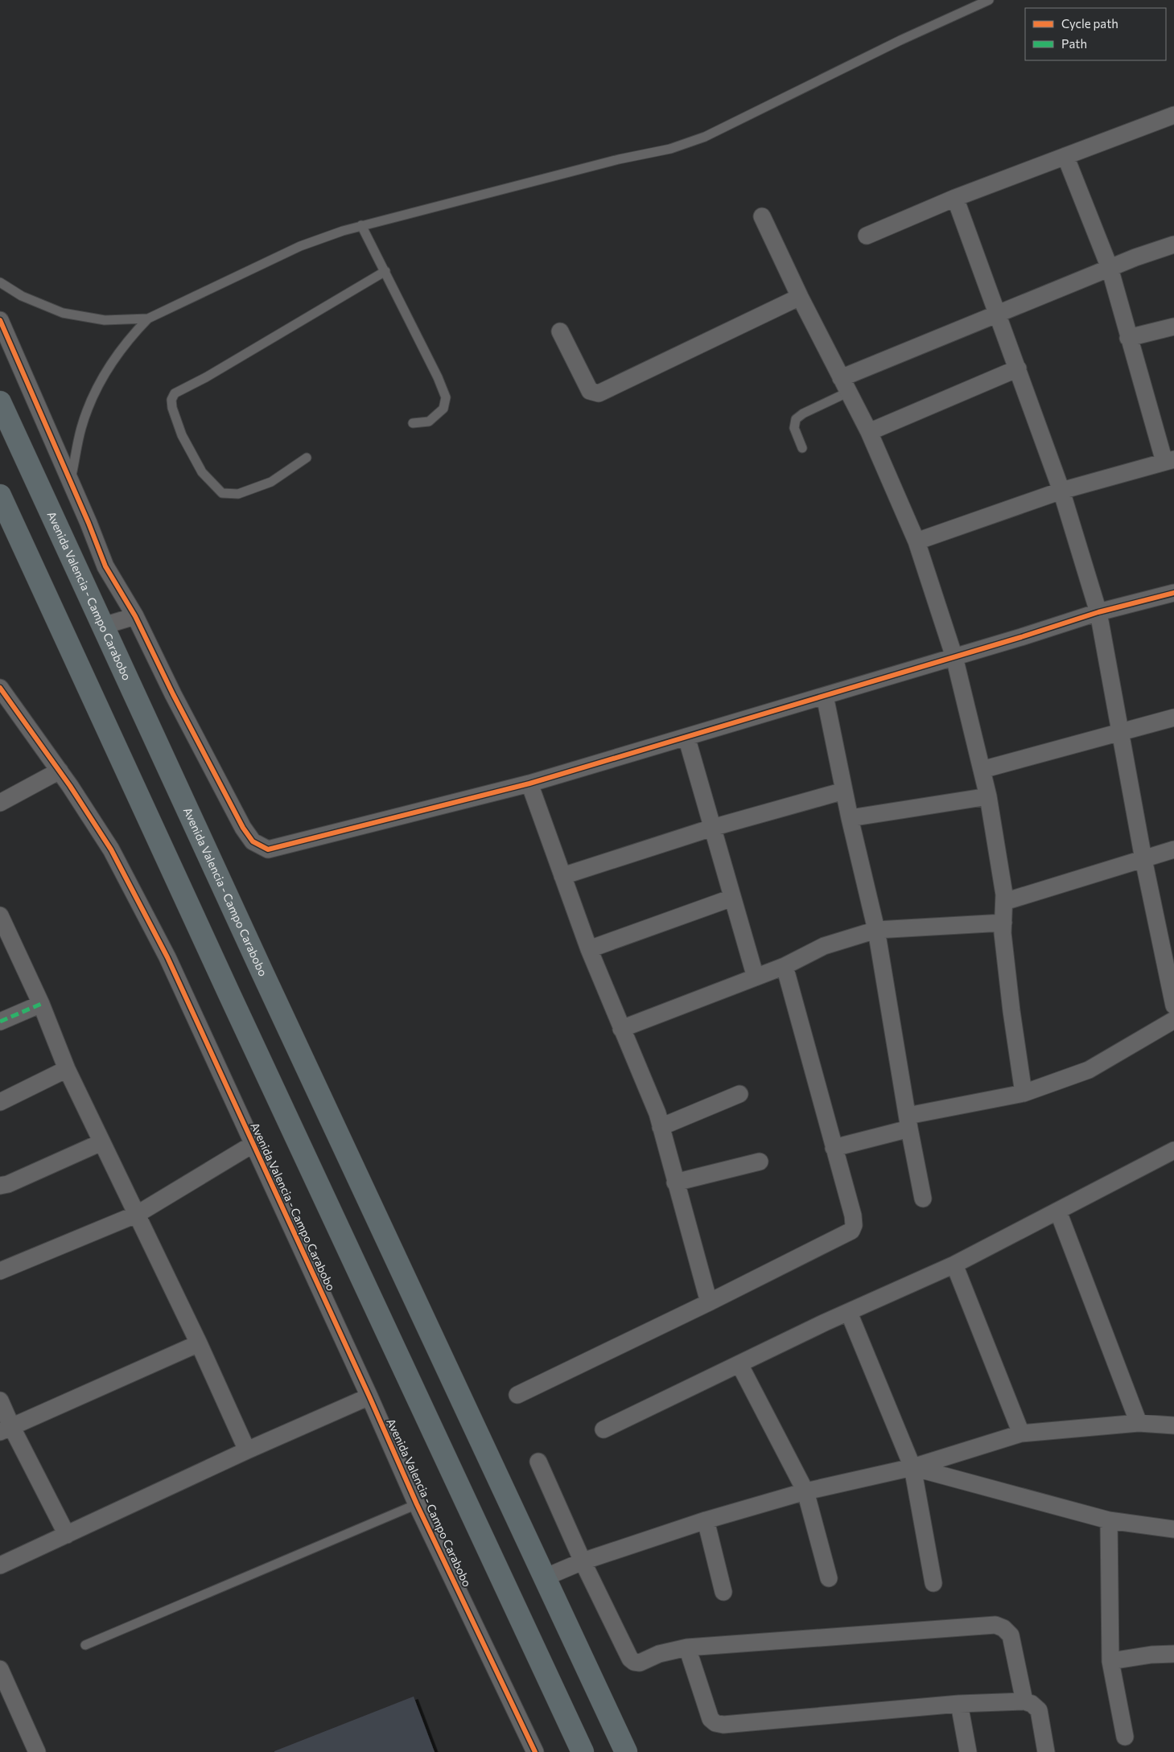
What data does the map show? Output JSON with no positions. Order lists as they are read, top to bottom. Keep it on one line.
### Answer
{"streets":{"highway":["Avenida Valencia - Campo Carabobo"]},"legend":["Cycle path","Path"]}
